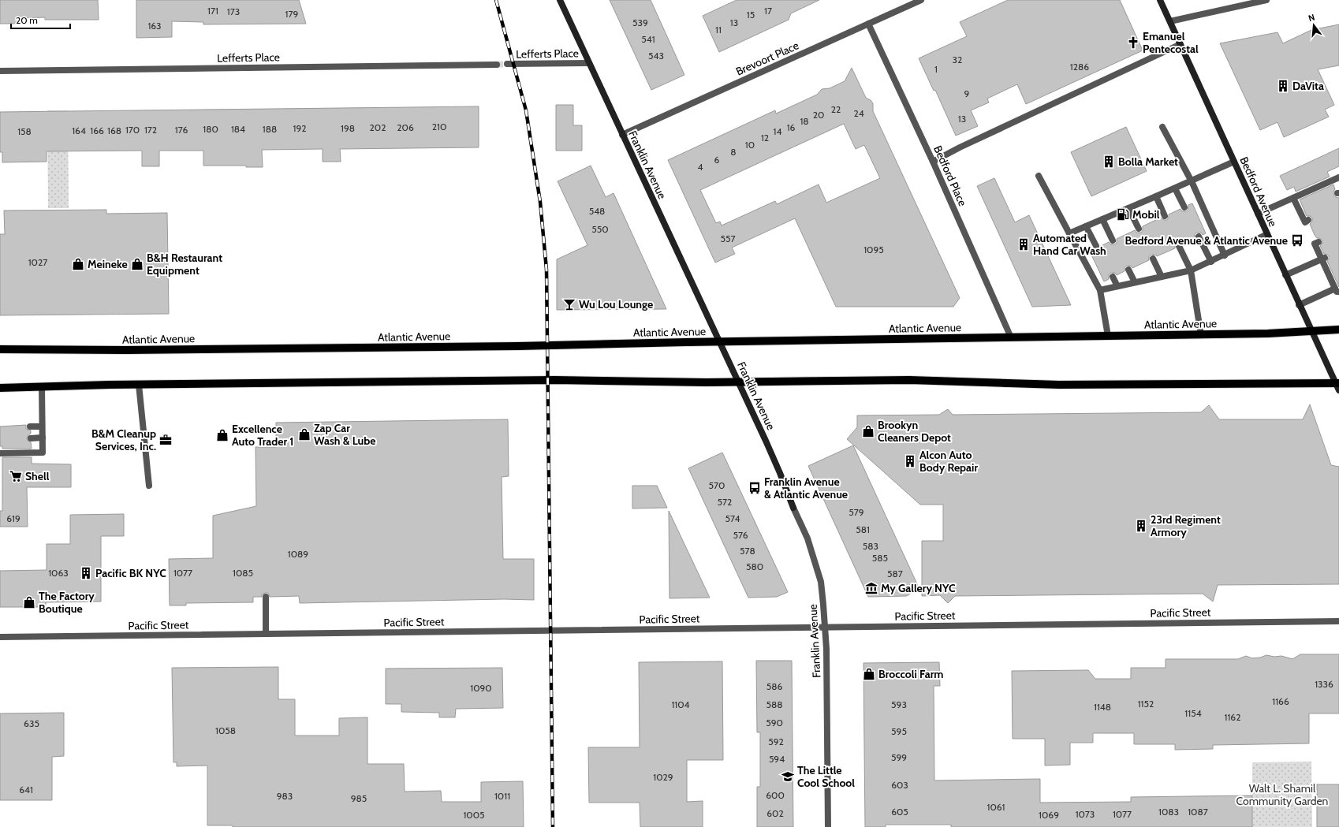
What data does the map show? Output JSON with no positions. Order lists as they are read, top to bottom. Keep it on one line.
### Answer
{"streets":{"main road":["Atlantic Avenue"],"street":["Lefferts Place","Brevoort Place","Franklin Avenue","Bedford Place","Bedford Avenue","Pacific Street"]},"crossings":[["Lefferts Place","Franklin Avenue"],["Brevoort Place","Franklin Avenue"],["Brevoort Place","Bedford Place"],["Franklin Avenue","Atlantic Avenue"],["Franklin Avenue","Pacific Street"],["Bedford Place","Atlantic Avenue"],["Bedford Avenue","Atlantic Avenue"]],"parks":["Walt L. Shamil Community Garden"],"places":{"church":["Emanuel Pentecostal"],"building":["DaVita","Bolla Market","Automated Hand Car Wash","Alcon Auto Body Repair","23rd Regiment Armory","Pacific BK NYC"],"fuel station":["Mobil"],"bus stop":["Bedford Avenue & Atlantic Avenue","Franklin Avenue & Atlantic Avenue"],"shop":["Meineke","B&H Restaurant Equipment","Brookyn Cleaners Depot","Zap Car Wash & Lube","Excellence Auto Trader 1","The Factory Boutique","Broccoli Farm"],"bar":["Wu Lou Lounge"],"office":["B&M Cleanup Services, Inc."],"supermarket":["Shell"],"museum":["My Gallery NYC"],"school or university":["The Little Cool School"]},"house_numbers":["171","17","173","179","15","539","13","163","11","541","543","32","1286","1","9","22","24","20","13","18","210","202","206","16","192","198","180","184","188","170","172","176","164","166","168","158","14","12","10","8","6","4","548","550","557","1095","1027","570","572","579","619","574","581","576","583","578","1089","585","580","1063","1077","1085","587","1336","586","1090","1166","1152","1104","588","593","1148","1154","1162","590","635","1058","595","592","599","594","1029","603","641","600","983","1011","985","1061","605","1083","1087","602","1073","1077","1005","1069"],"scale_bar":"20 m","north":"top"}
